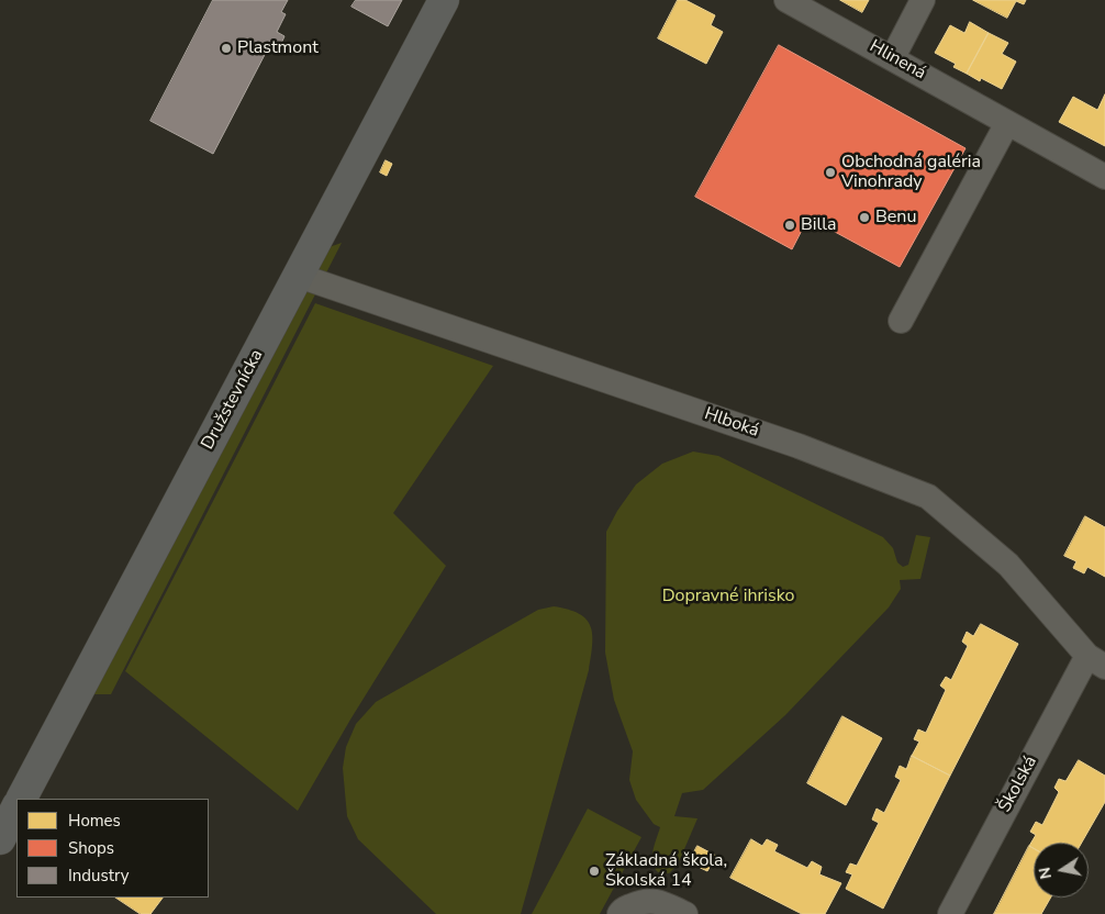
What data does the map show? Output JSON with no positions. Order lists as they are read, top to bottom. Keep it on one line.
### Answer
{"streets":{"main road":["Družstevnícka"],"street":["Hlinená","Hlboká","Školská"]},"crossings":[["Družstevnícka","Hlboká"],["Hlboká","Školská"]],"parks":["Dopravné ihrisko"],"places":["Plastmont","Obchodná galéria Vinohrady","Benu","Billa","Základná škola, Školská 14"],"legend":["Homes","Shops","Industry"],"north":"left"}
